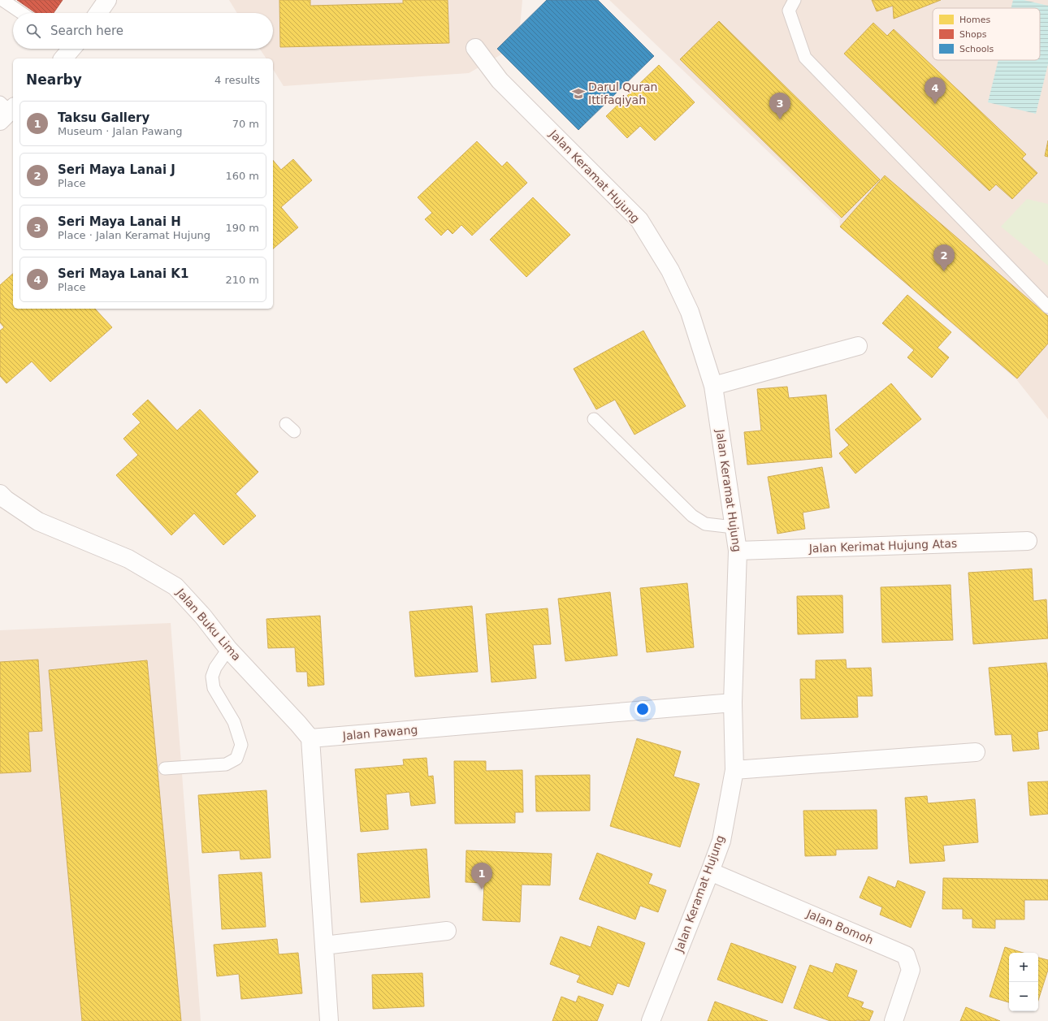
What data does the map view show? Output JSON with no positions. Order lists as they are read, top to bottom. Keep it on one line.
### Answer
{"streets":{"street":["Jalan Keramat Hujung","Jalan Kerimat Hujung Atas","Jalan Buku Lima","Jalan Pawang","Jalan Bomoh"]},"crossings":[["Jalan Keramat Hujung","Jalan Kerimat Hujung Atas"],["Jalan Keramat Hujung","Jalan Pawang"],["Jalan Keramat Hujung","Jalan Bomoh"],["Jalan Buku Lima","Jalan Pawang"]],"places":{"school or university":["Darul Quran Ittifaqiyah"]},"legend":["Homes","Shops","Schools"],"page":{"search":"Search here","heading":["Nearby","4 results"],"pins":["4","3","2","1"],"list":[{"mark":"1","name":"Taksu Gallery","note":"Museum · Jalan Pawang","value":"70 m"},{"mark":"2","name":"Seri Maya Lanai J","note":"Place","value":"160 m"},{"mark":"3","name":"Seri Maya Lanai H","note":"Place · Jalan Keramat Hujung","value":"190 m"},{"mark":"4","name":"Seri Maya Lanai K1","note":"Place","value":"210 m"}],"map_buttons":["+","−"]}}
